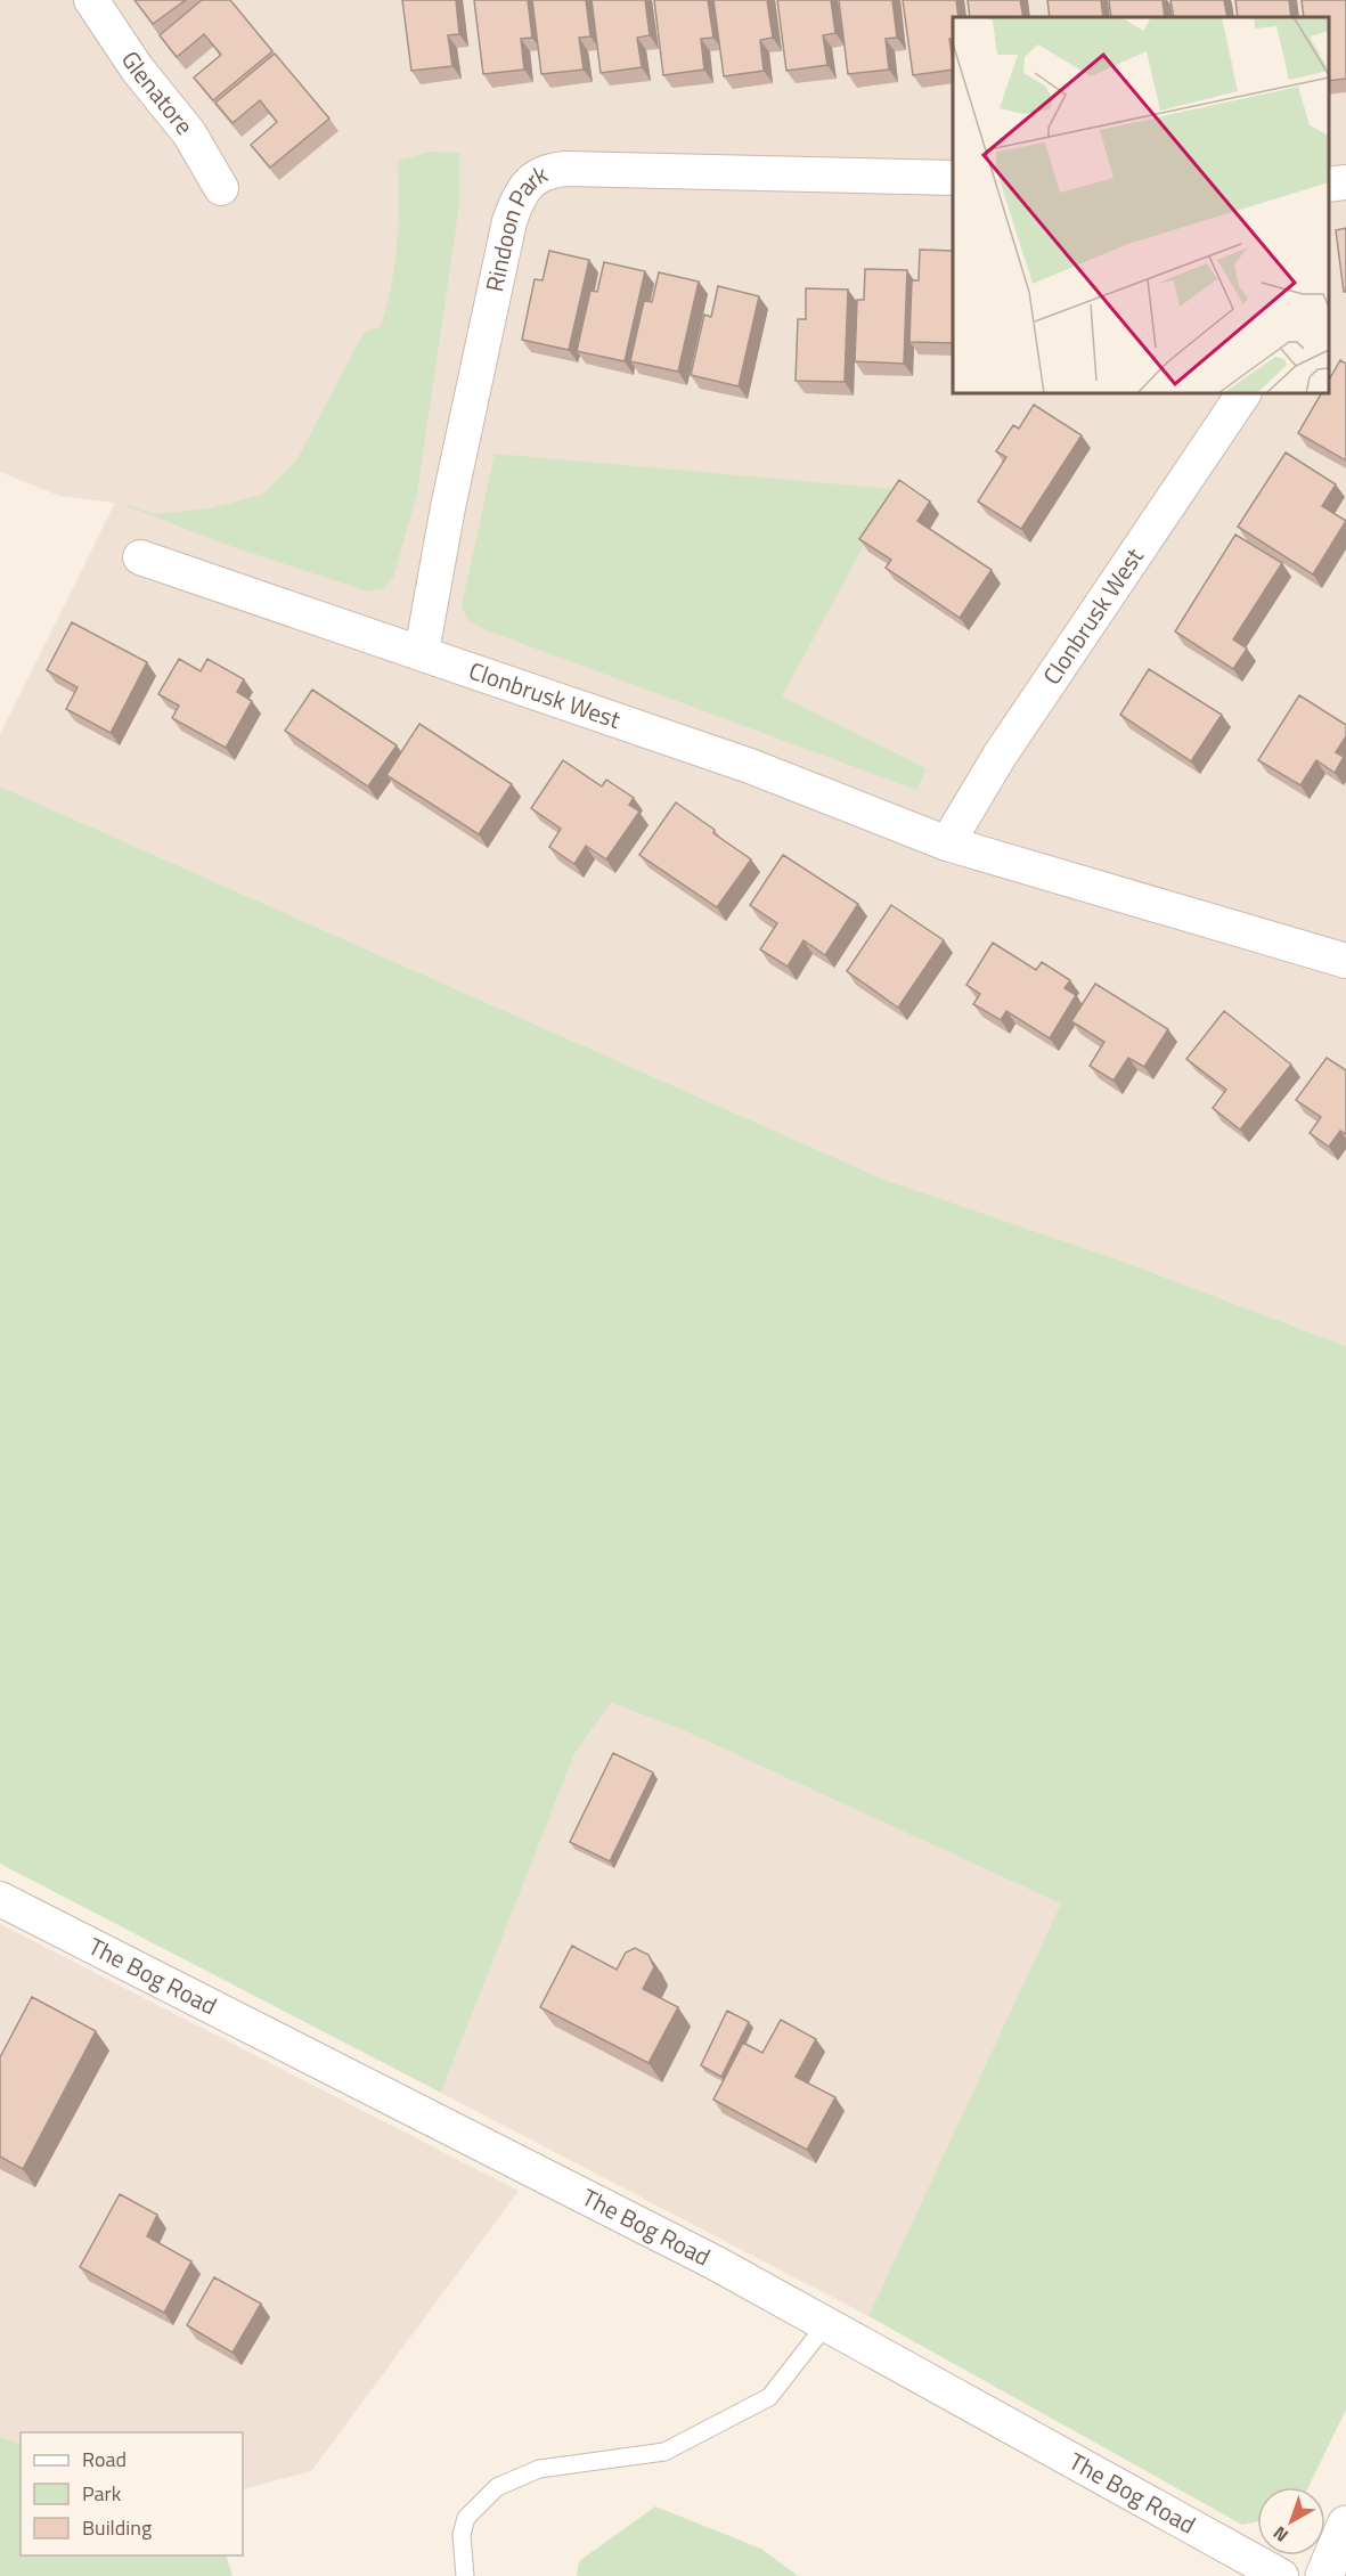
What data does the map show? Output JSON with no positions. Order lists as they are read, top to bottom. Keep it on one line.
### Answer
{"streets":{"street":["Glenatore","Rindoon Park","Clonbrusk West","The Bog Road"]},"crossings":[["Rindoon Park","Clonbrusk West"]],"legend":["Road","Park","Building"],"north":"bottom left"}
